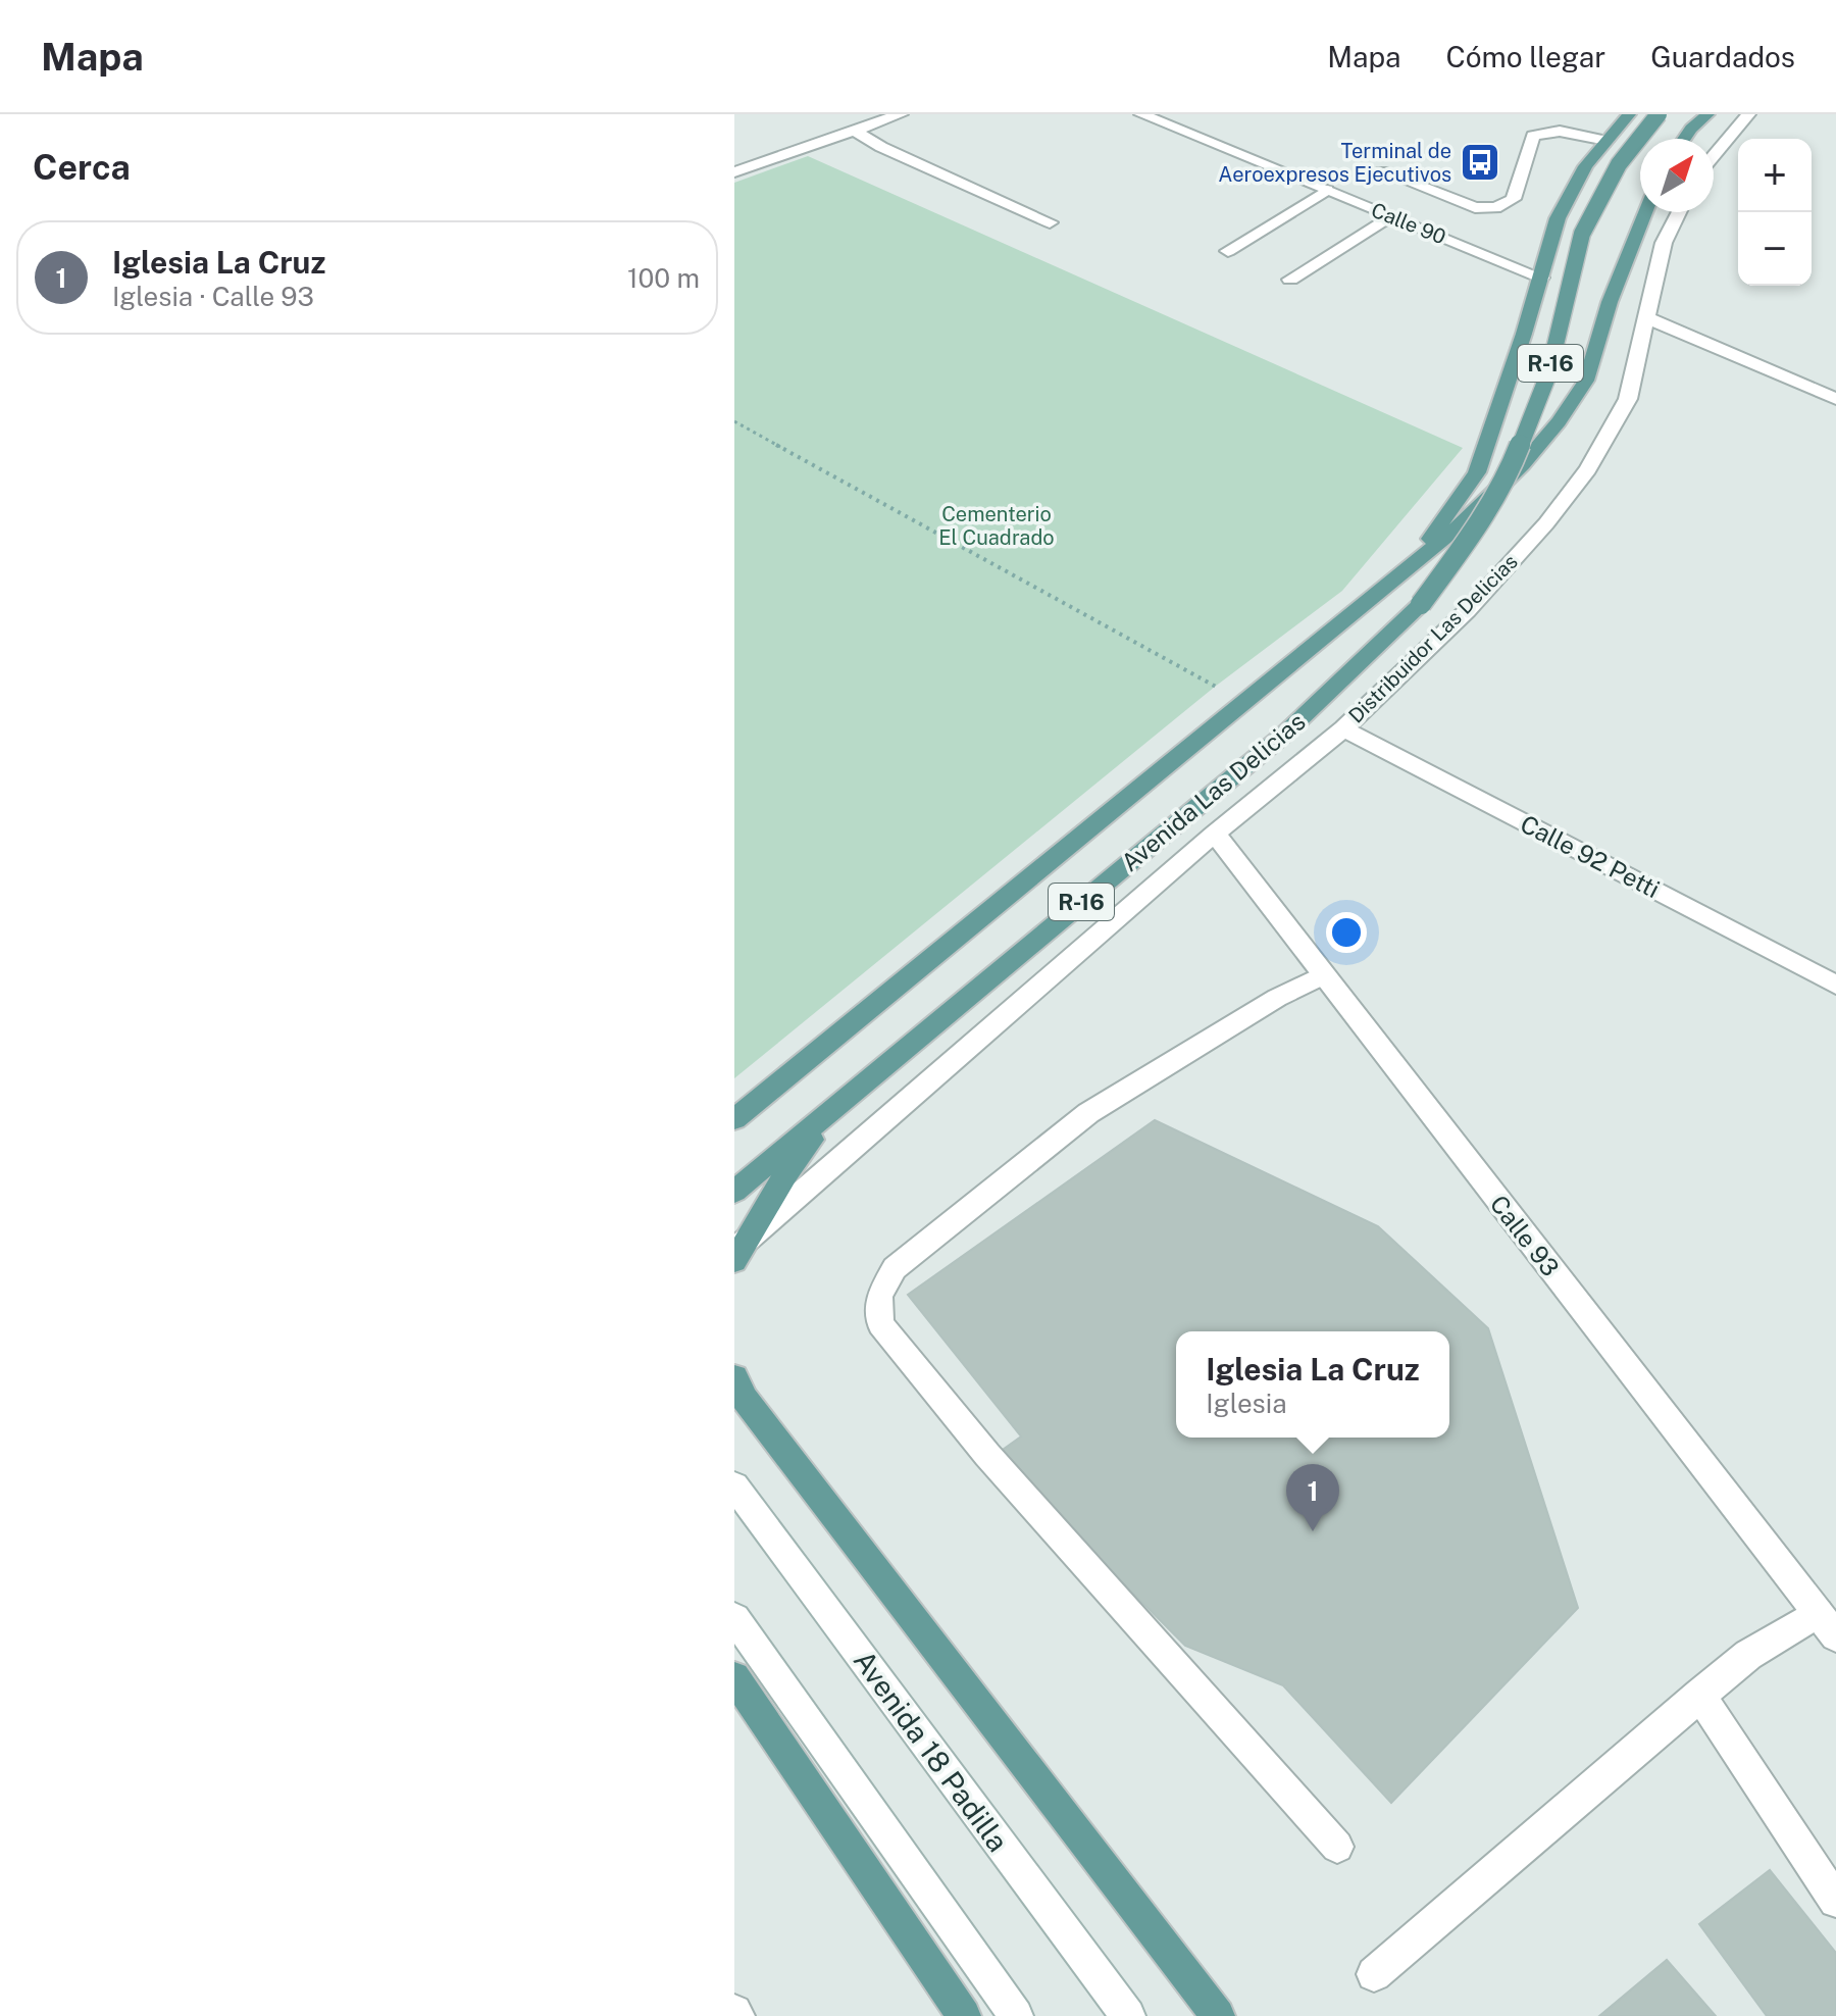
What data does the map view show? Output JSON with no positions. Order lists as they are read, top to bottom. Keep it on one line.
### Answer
{"streets":{"main road":["R-16","Avenida Las Delicias"],"street":["Calle 90","Distribuidor Las Delicias","Calle 92 Petti","Calle 93","Avenida 18 Padilla"]},"crossings":[["Calle 90","R-16"],["R-16","Avenida Las Delicias"],["Distribuidor Las Delicias","Avenida Las Delicias"],["Distribuidor Las Delicias","Calle 92 Petti"],["Avenida Las Delicias","Calle 92 Petti"],["Avenida Las Delicias","Calle 93"]],"parks":["Cementerio El Cuadrado"],"places":{"bus stop":["Terminal de Aeroexpresos Ejecutivos"]},"north":"top right","page":{"header":"Mapa","nav":["Mapa","Cómo llegar","Guardados"],"heading":"Cerca","map_buttons":["+","−"],"list":[{"mark":"1","name":"Iglesia La Cruz","note":"Iglesia · Calle 93","value":"100 m"}],"popup":["Iglesia La Cruz","Iglesia"],"pins":"1"}}
